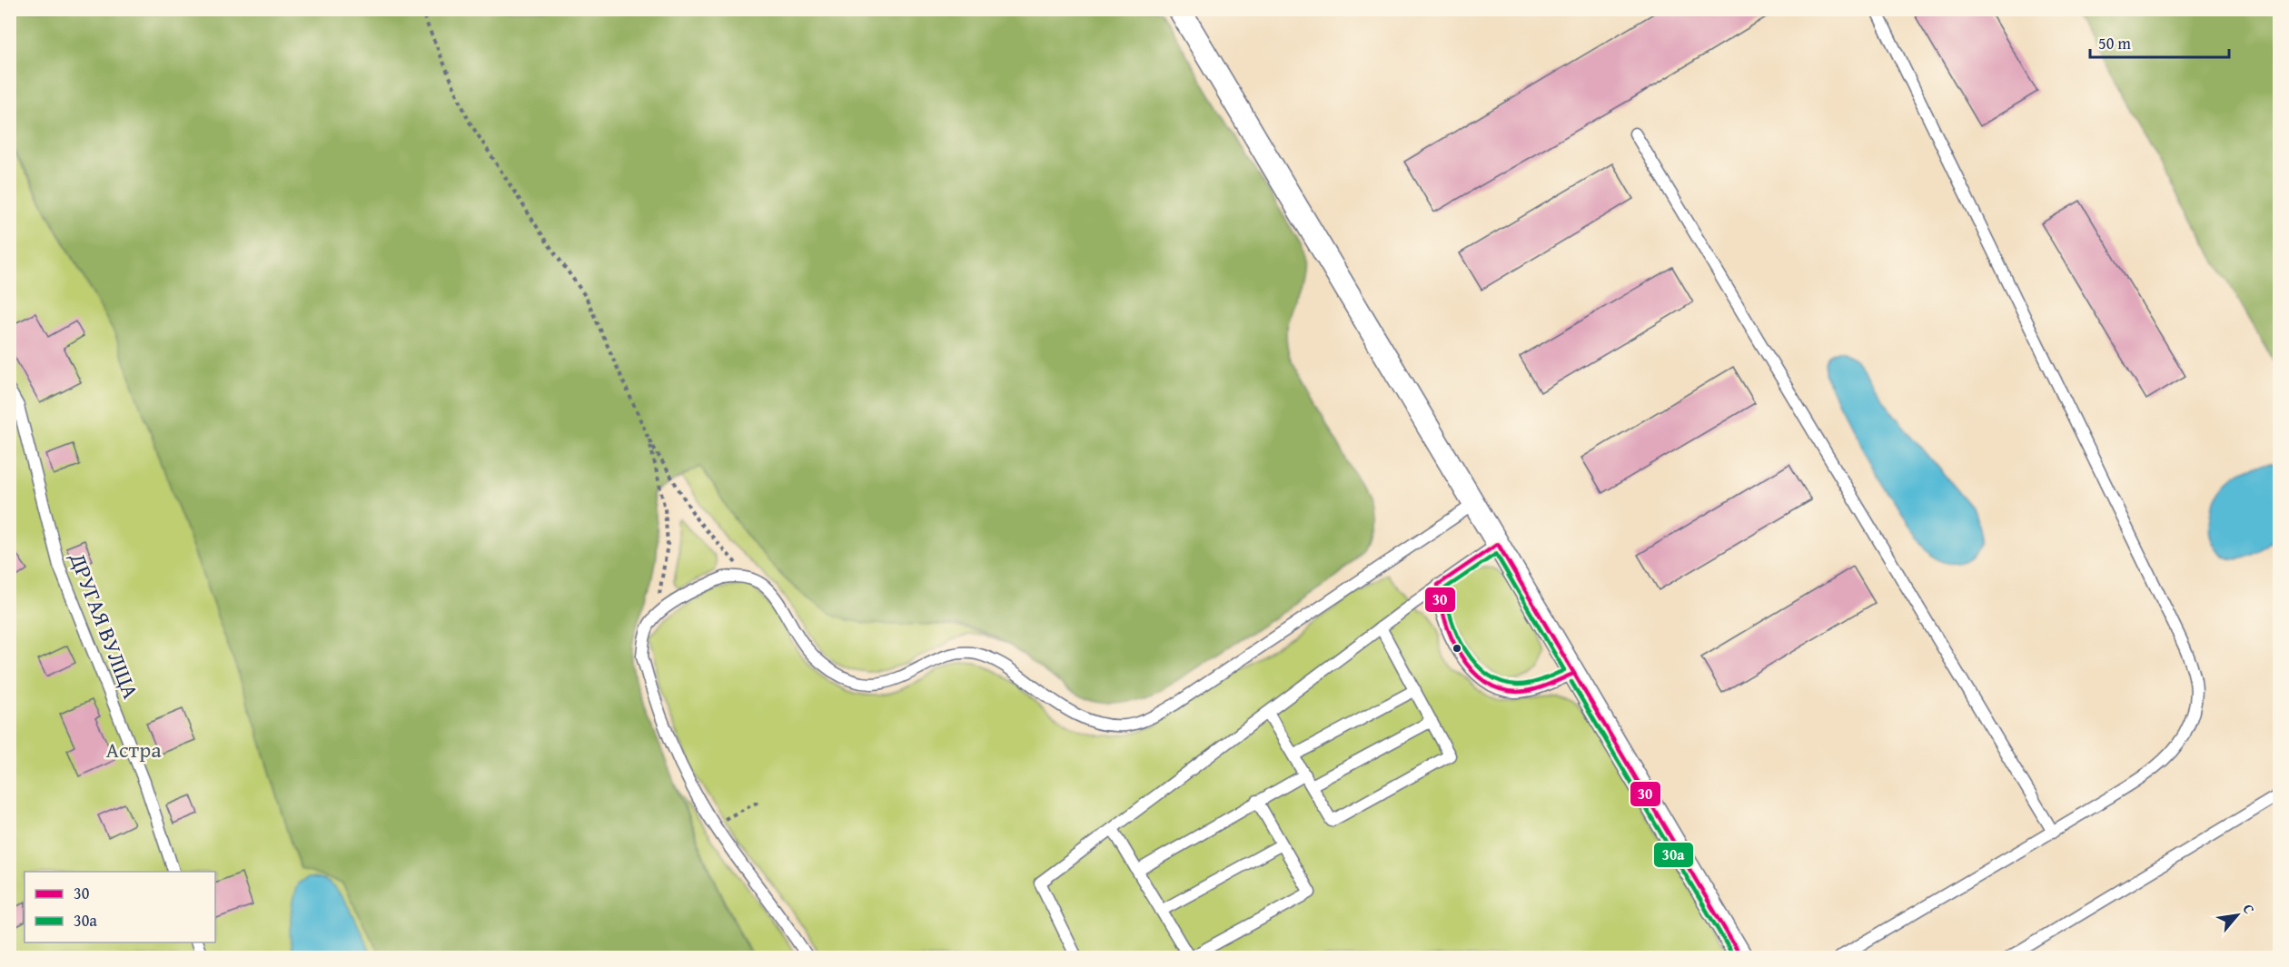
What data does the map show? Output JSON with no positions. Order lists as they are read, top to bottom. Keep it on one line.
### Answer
{"streets":{"lane":["ДРУГАЯ ВУЛІЦА"]},"parks":["Астра"],"lines":["transit line 30","transit line 30а"],"legend":["30","30а"],"scale_bar":"50 m","north":"top right"}
